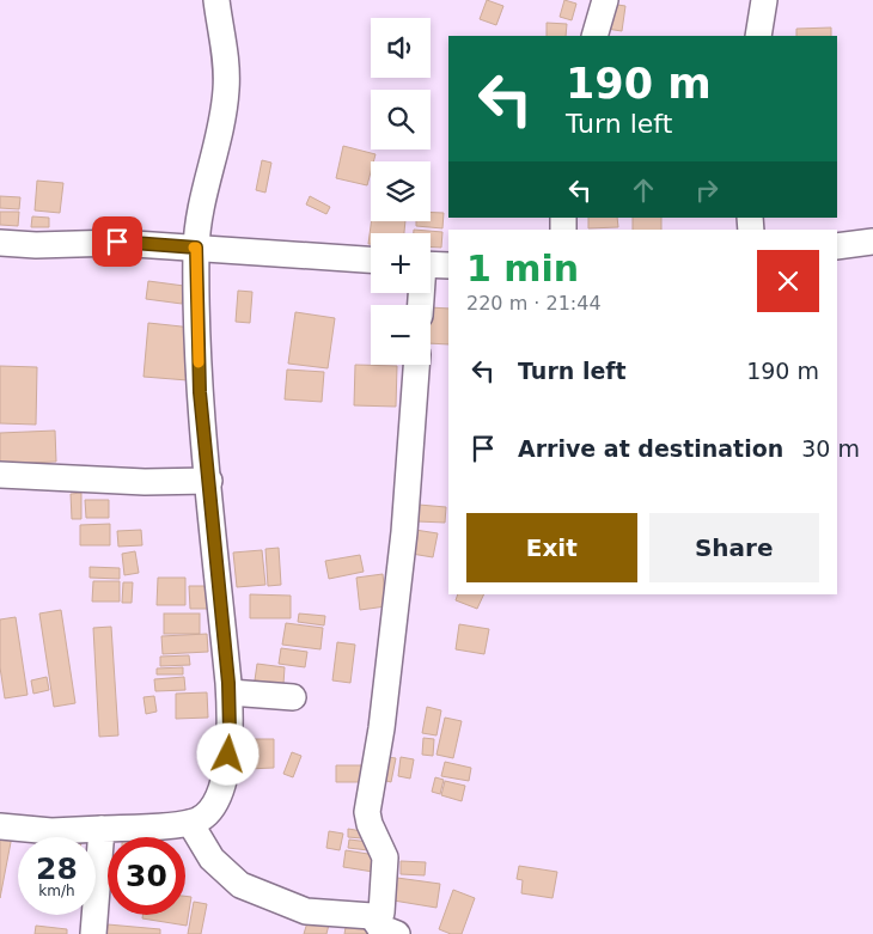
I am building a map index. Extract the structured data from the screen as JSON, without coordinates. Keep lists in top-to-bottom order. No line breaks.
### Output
{"page":{"map_buttons":["+","−"],"turn":["190 m","Turn left"],"heading":["1 min","220 m · 21:44"],"list":[{"name":"Turn left","value":"190 m"},{"name":"Arrive at destination","value":"30 m"}],"buttons":["Exit","Share"],"speed":"28 km/h","limit":"30"}}
